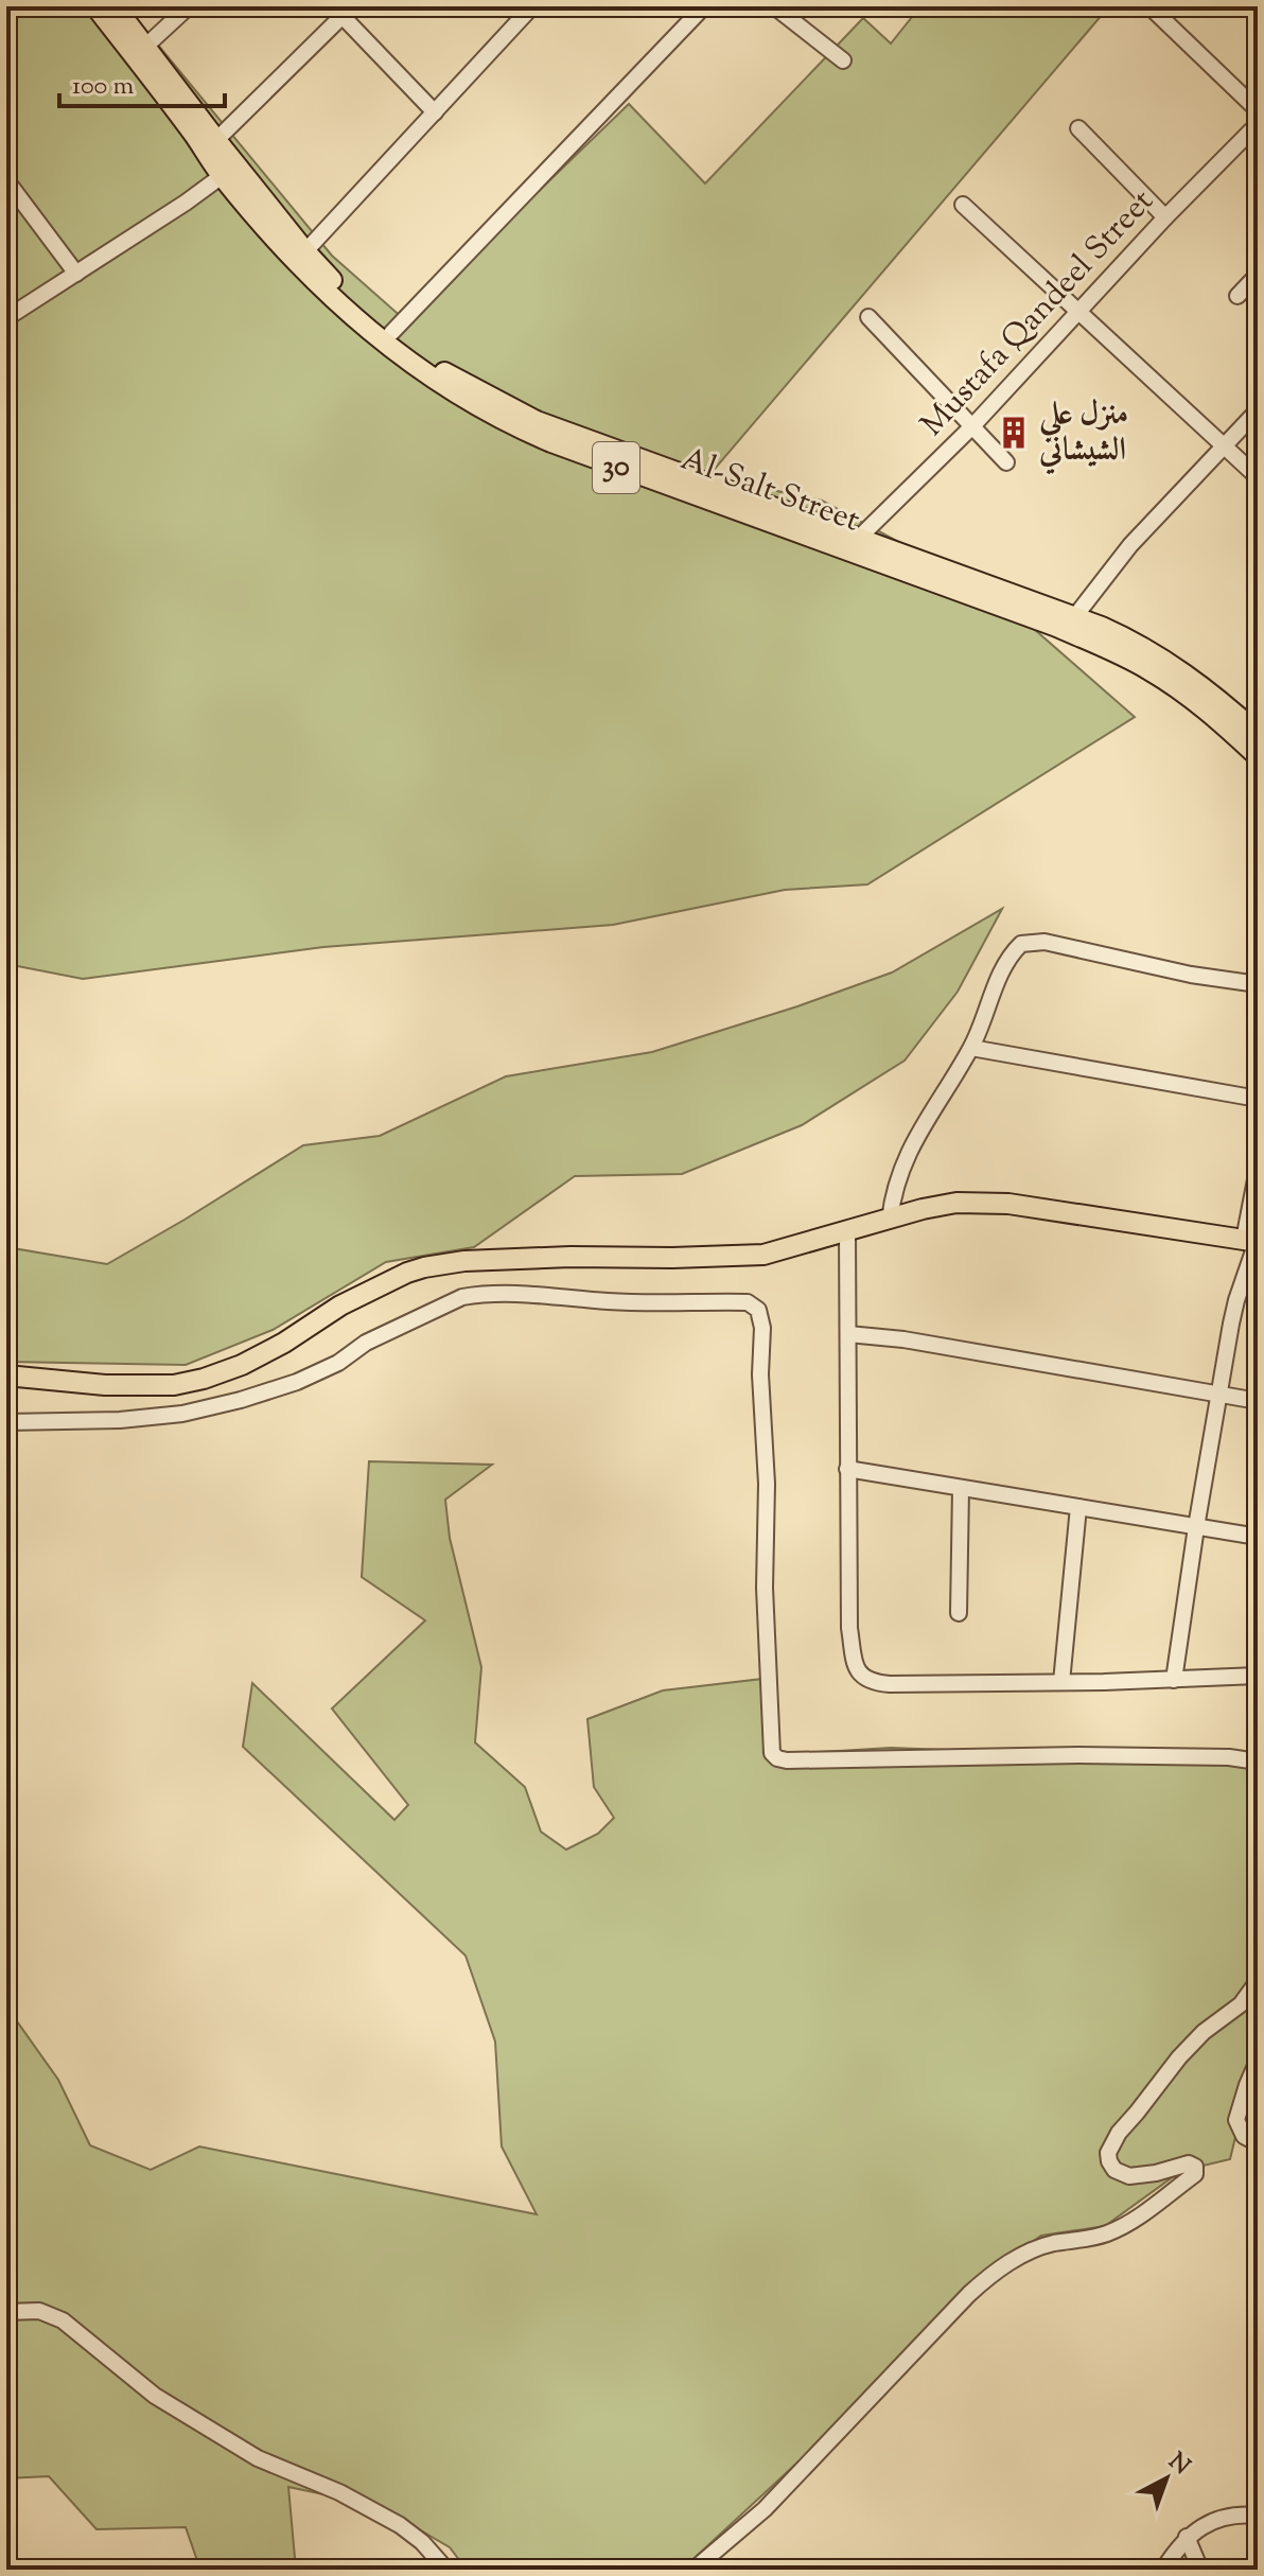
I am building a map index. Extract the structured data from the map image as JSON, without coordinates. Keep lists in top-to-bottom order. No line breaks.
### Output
{"streets":{"main road":["30","Al-Salt Street"],"street":["Mustafa Qandeel Street"]},"crossings":[["Mustafa Qandeel Street","Al-Salt Street"]],"places":{"building":["منزل علي الشيشاني"]},"scale_bar":"100 m","north":"top right"}
